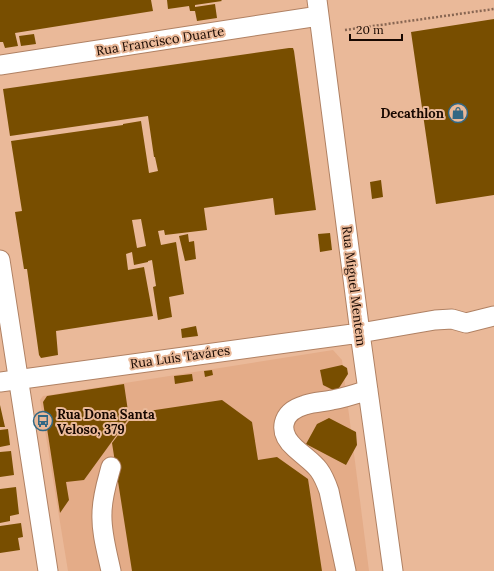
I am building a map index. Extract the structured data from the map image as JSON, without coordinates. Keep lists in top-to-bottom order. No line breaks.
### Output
{"streets":{"street":["Rua Francisco Duarte","Rua Miguel Mentem","Rua Luís Taváres"]},"crossings":[["Rua Francisco Duarte","Rua Miguel Mentem"],["Rua Miguel Mentem","Rua Luís Taváres"]],"places":{"shop":["Decathlon"],"bus stop":["Rua Dona Santa Veloso, 379"]},"scale_bar":"20 m"}
